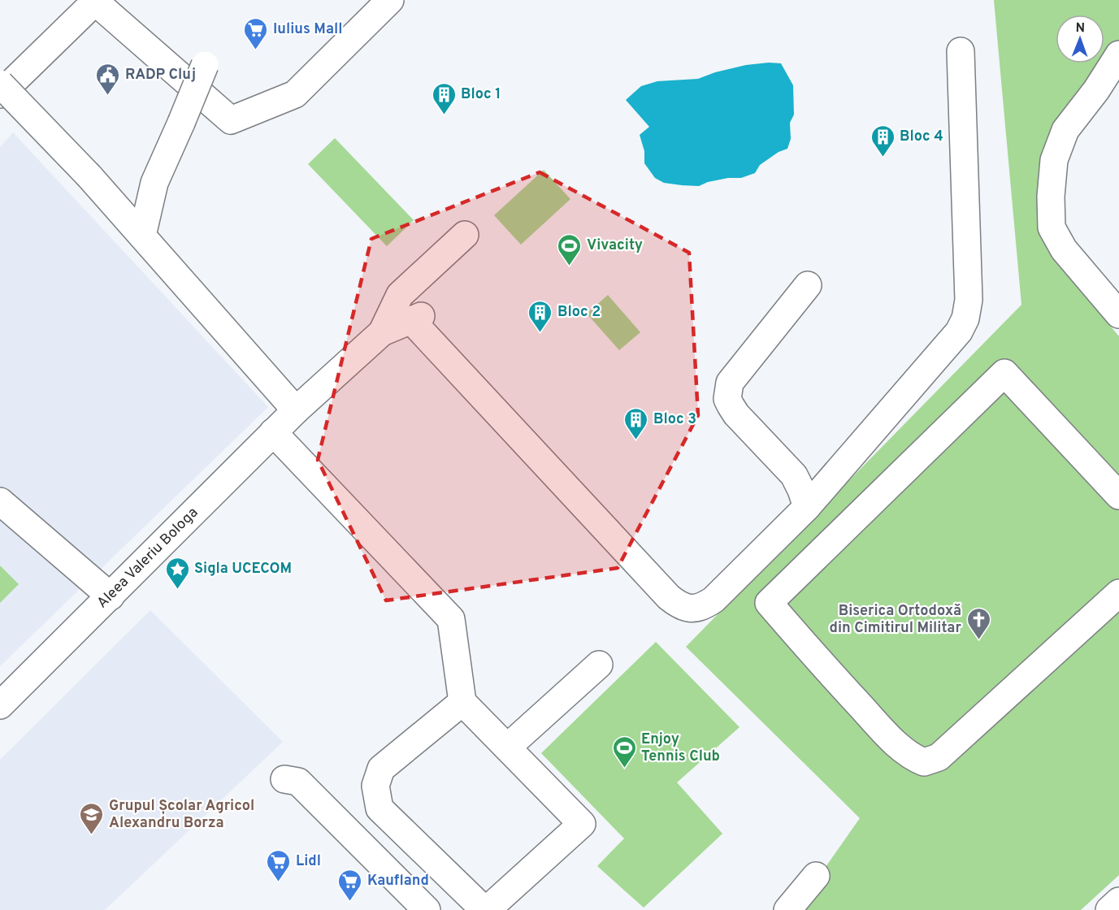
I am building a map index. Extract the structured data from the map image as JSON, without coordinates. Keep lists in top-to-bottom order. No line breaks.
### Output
{"streets":{"street":["Aleea Valeriu Bologa"]},"places":{"supermarket":["Iulius Mall","Lidl","Kaufland"],"public building":["RADP Cluj"],"building":["Bloc 1","Bloc 4","Bloc 2","Bloc 3"],"sports":["Vivacity","Enjoy Tennis Club"],"place":["Sigla UCECOM"],"church":["Biserica Ortodoxă din Cimitirul Militar"],"school or university":["Grupul Școlar Agricol Alexandru Borza"]},"north":"top"}
